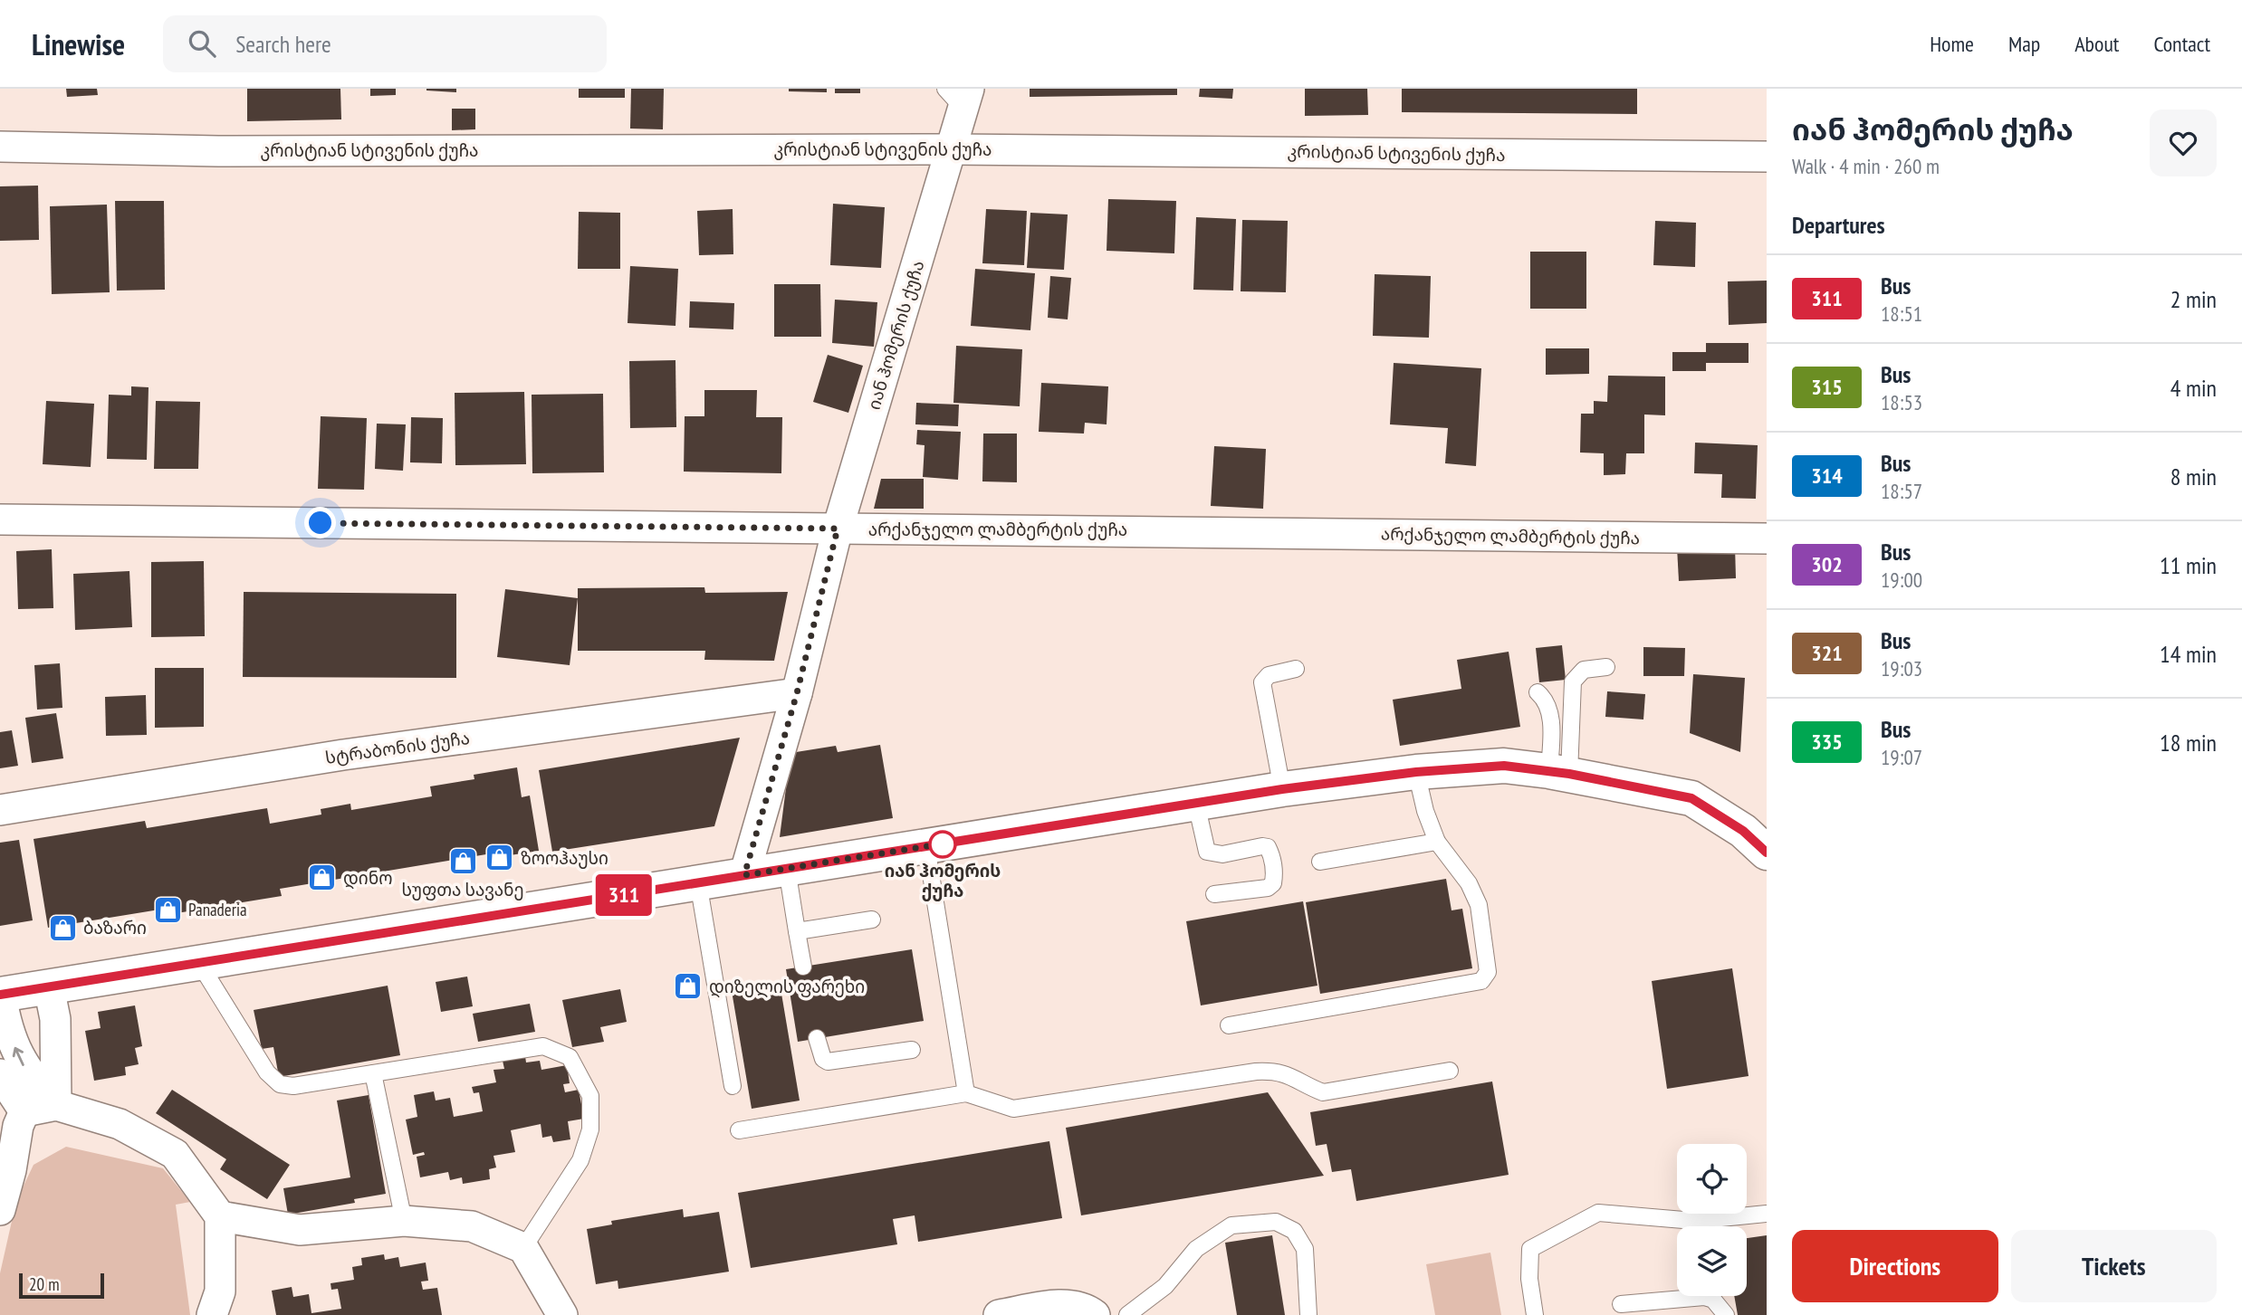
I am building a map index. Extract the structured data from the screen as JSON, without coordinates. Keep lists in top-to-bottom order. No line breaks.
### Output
{"streets":{"street":["კრისტიან სტივენის ქუჩა","იან ჰომერის ქუჩა","არქანჯელო ლამბერტის ქუჩა","სტრაბონის ქუჩა"]},"crossings":[["კრისტიან სტივენის ქუჩა","იან ჰომერის ქუჩა"],["იან ჰომერის ქუჩა","არქანჯელო ლამბერტის ქუჩა"],["იან ჰომერის ქუჩა","სტრაბონის ქუჩა"]],"places":{"other":["იან ჰომერის ქუჩა"],"shop":["ზოოჰაუსი","სუფთა სავანე","დინო","Panaderia","ბაზარი","დიზელის ფარეხი"]},"lines":["bus line 311"],"scale_bar":"20 m","page":{"header":"Linewise","search":"Search here","nav":["Home","Map","About","Contact"],"on_map":"311","heading":[["იან ჰომერის ქუჩა","Walk · 4 min · 260 m"],"Departures"],"list":[{"mark":"311","name":"Bus","note":"18:51","value":"2 min"},{"mark":"315","name":"Bus","note":"18:53","value":"4 min"},{"mark":"314","name":"Bus","note":"18:57","value":"8 min"},{"mark":"302","name":"Bus","note":"19:00","value":"11 min"},{"mark":"321","name":"Bus","note":"19:03","value":"14 min"},{"mark":"335","name":"Bus","note":"19:07","value":"18 min"}],"buttons":["Directions","Tickets"],"scale":"20 m"}}
